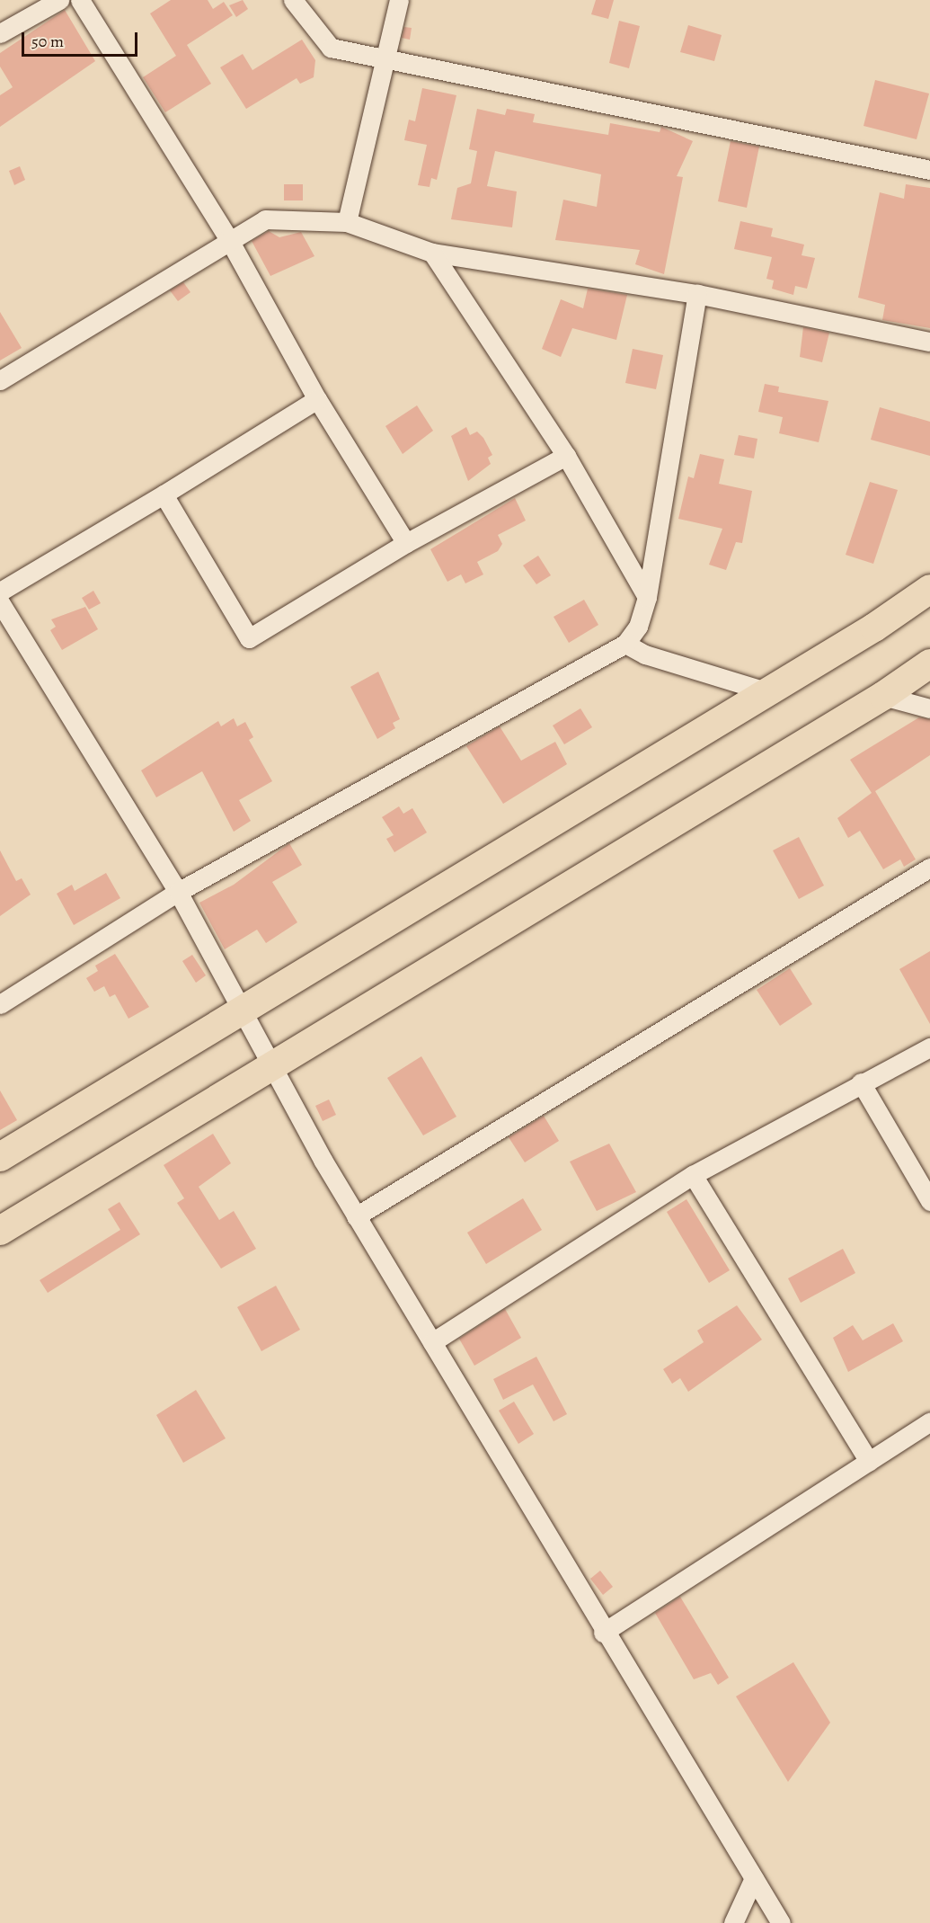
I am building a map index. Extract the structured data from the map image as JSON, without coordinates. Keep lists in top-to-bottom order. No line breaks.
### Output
{"scale_bar":"50 m"}
